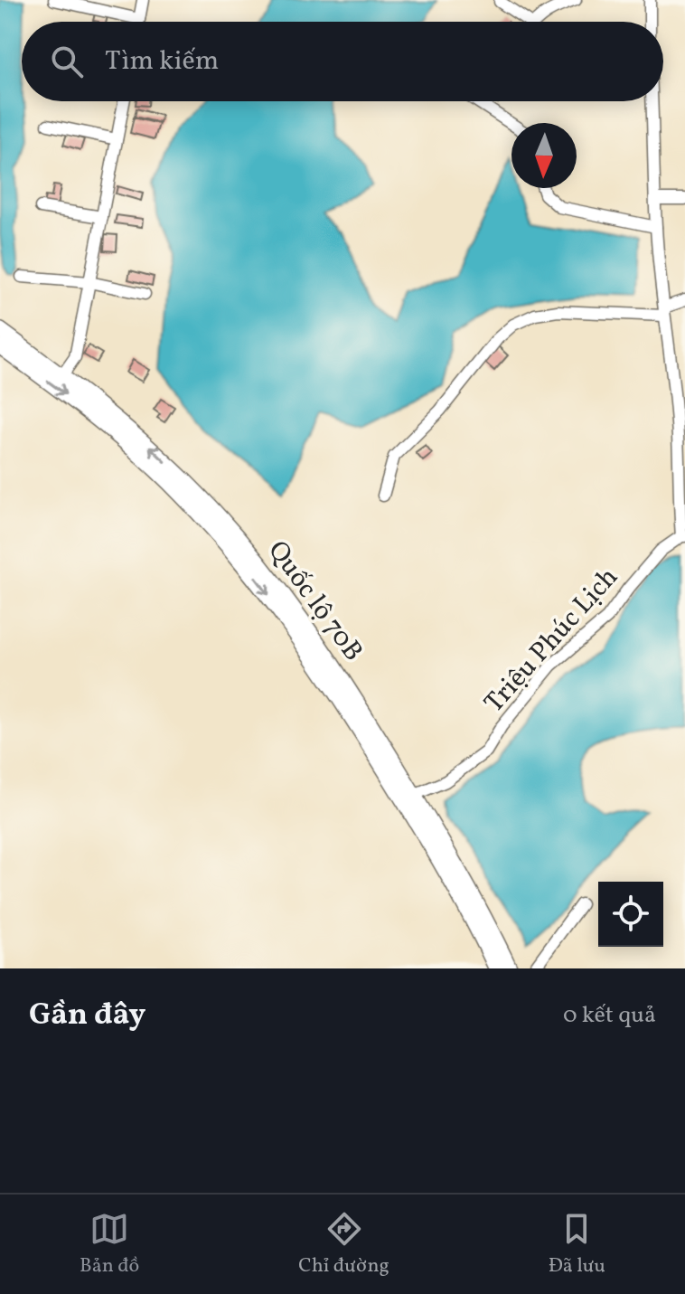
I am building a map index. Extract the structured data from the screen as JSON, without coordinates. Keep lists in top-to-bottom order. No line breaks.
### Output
{"streets":{"main road":["Quốc lộ 70B"],"street":["Triệu Phúc Lịch"]},"crossings":[["Quốc lộ 70B","Triệu Phúc Lịch"]],"north":"bottom","page":{"search":"Tìm kiếm","heading":["Gần đây","0 kết quả"],"nav":["Bản đồ","Chỉ đường","Đã lưu"]}}
